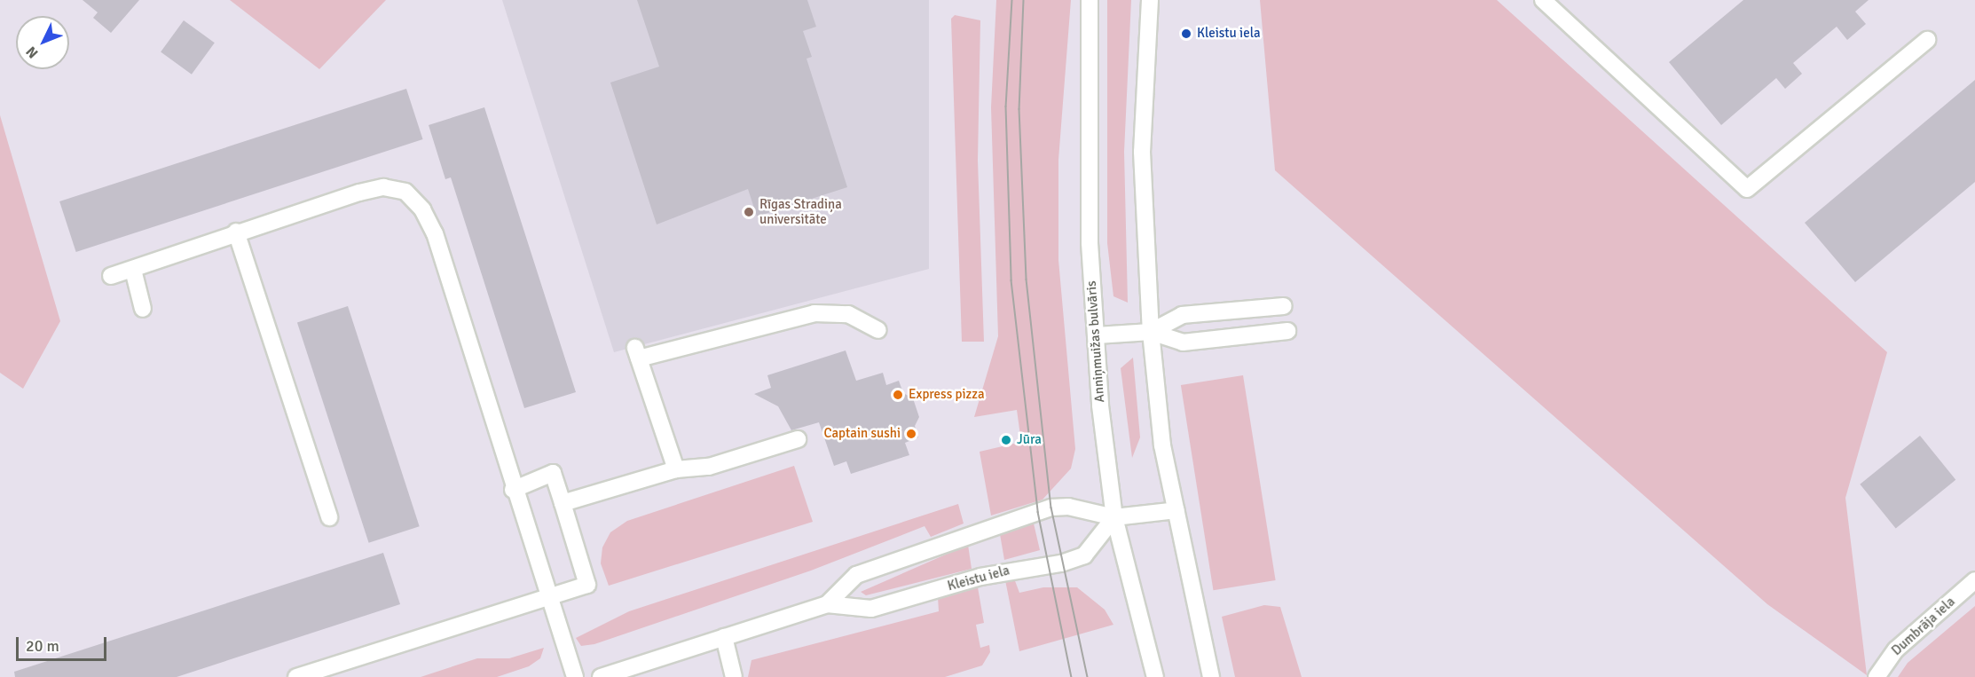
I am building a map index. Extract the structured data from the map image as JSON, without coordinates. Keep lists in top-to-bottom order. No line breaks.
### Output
{"streets":{"street":["Anniņmuižas bulvāris","Kleistu iela","Dumbrāja iela"]},"crossings":[["Anniņmuižas bulvāris","Kleistu iela"]],"places":["Kleistu iela","Rīgas Stradiņa universitāte","Express pizza","Captain sushi","Jūra"],"scale_bar":"20 m","north":"bottom left"}
